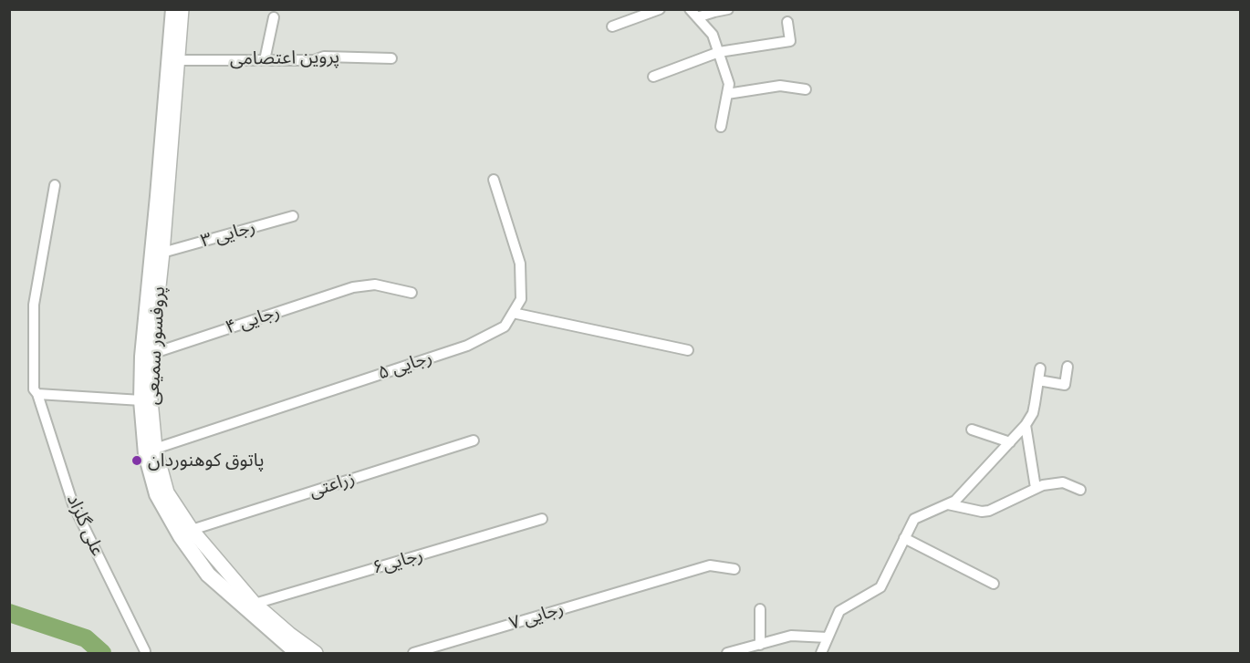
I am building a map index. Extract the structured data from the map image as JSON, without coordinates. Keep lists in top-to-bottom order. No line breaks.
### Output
{"streets":{"main road":["پروفسور سمیعی"],"street":["پروین اعتصامی","رجایی ۳","رجایی ۴","رجایی ۵","زراعتی","علی گلزاد","رجایی۶","رجایی ۷"]},"crossings":[["پروین اعتصامی","پروفسور سمیعی"],["رجایی ۳","پروفسور سمیعی"],["رجایی ۴","پروفسور سمیعی"],["پروفسور سمیعی","رجایی ۵"],["پروفسور سمیعی","زراعتی"],["پروفسور سمیعی","رجایی۶"]],"places":["پاتوق کوهنوردان"]}
